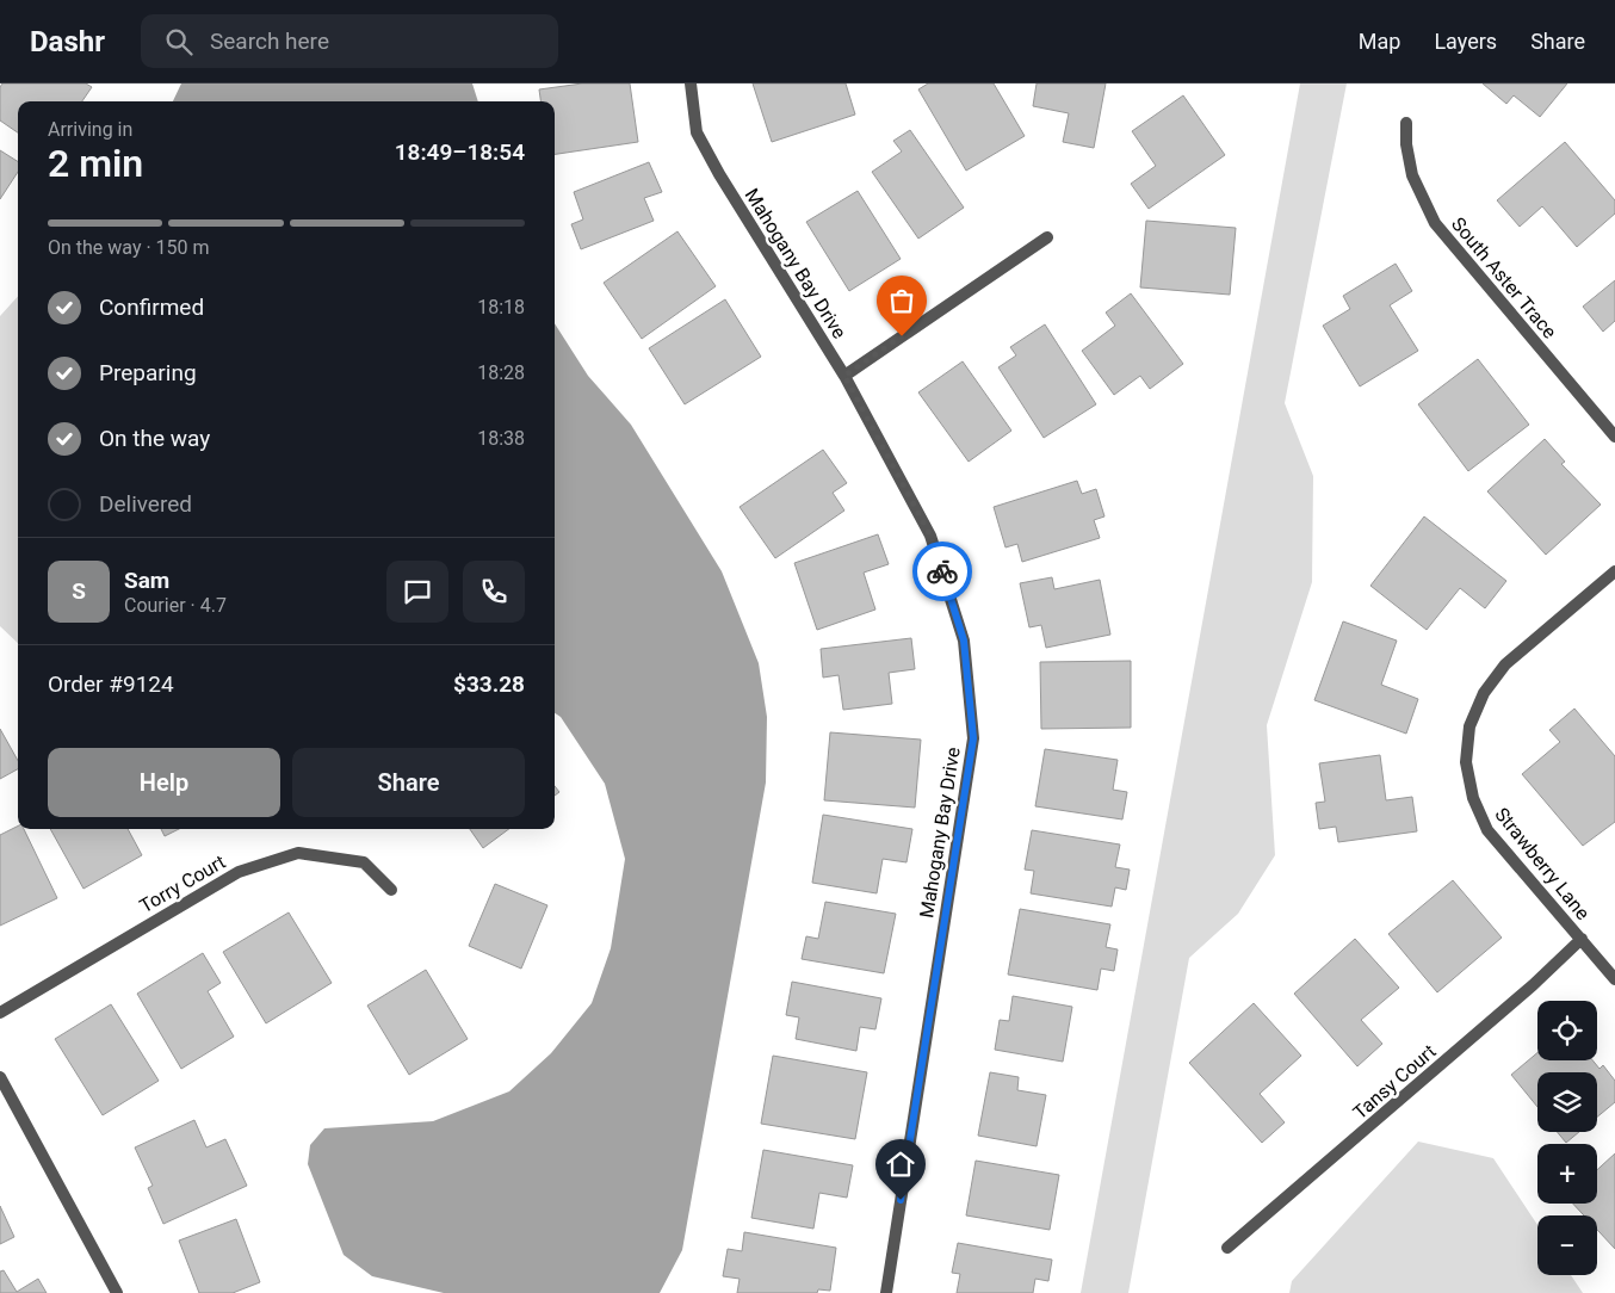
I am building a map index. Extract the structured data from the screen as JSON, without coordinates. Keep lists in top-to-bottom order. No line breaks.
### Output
{"streets":{"street":["Mahogany Bay Drive","South Aster Trace","Strawberry Lane","Torry Court","Tansy Court"]},"crossings":[["Strawberry Lane","Tansy Court"]],"page":{"header":"Dashr","search":"Search here","nav":["Map","Layers","Share"],"heading":["2 min","Arriving in","18:49–18:54"],"panel":["Sam","Courier · 4.7","Order #9124","$33.28"],"bar":"On the way · 150 m","list":[["Confirmed","18:18"],["Preparing","18:28"],["On the way","18:38"],"Delivered"],"round":"S","buttons":["Help","Share"],"map_buttons":["+","−"]}}
